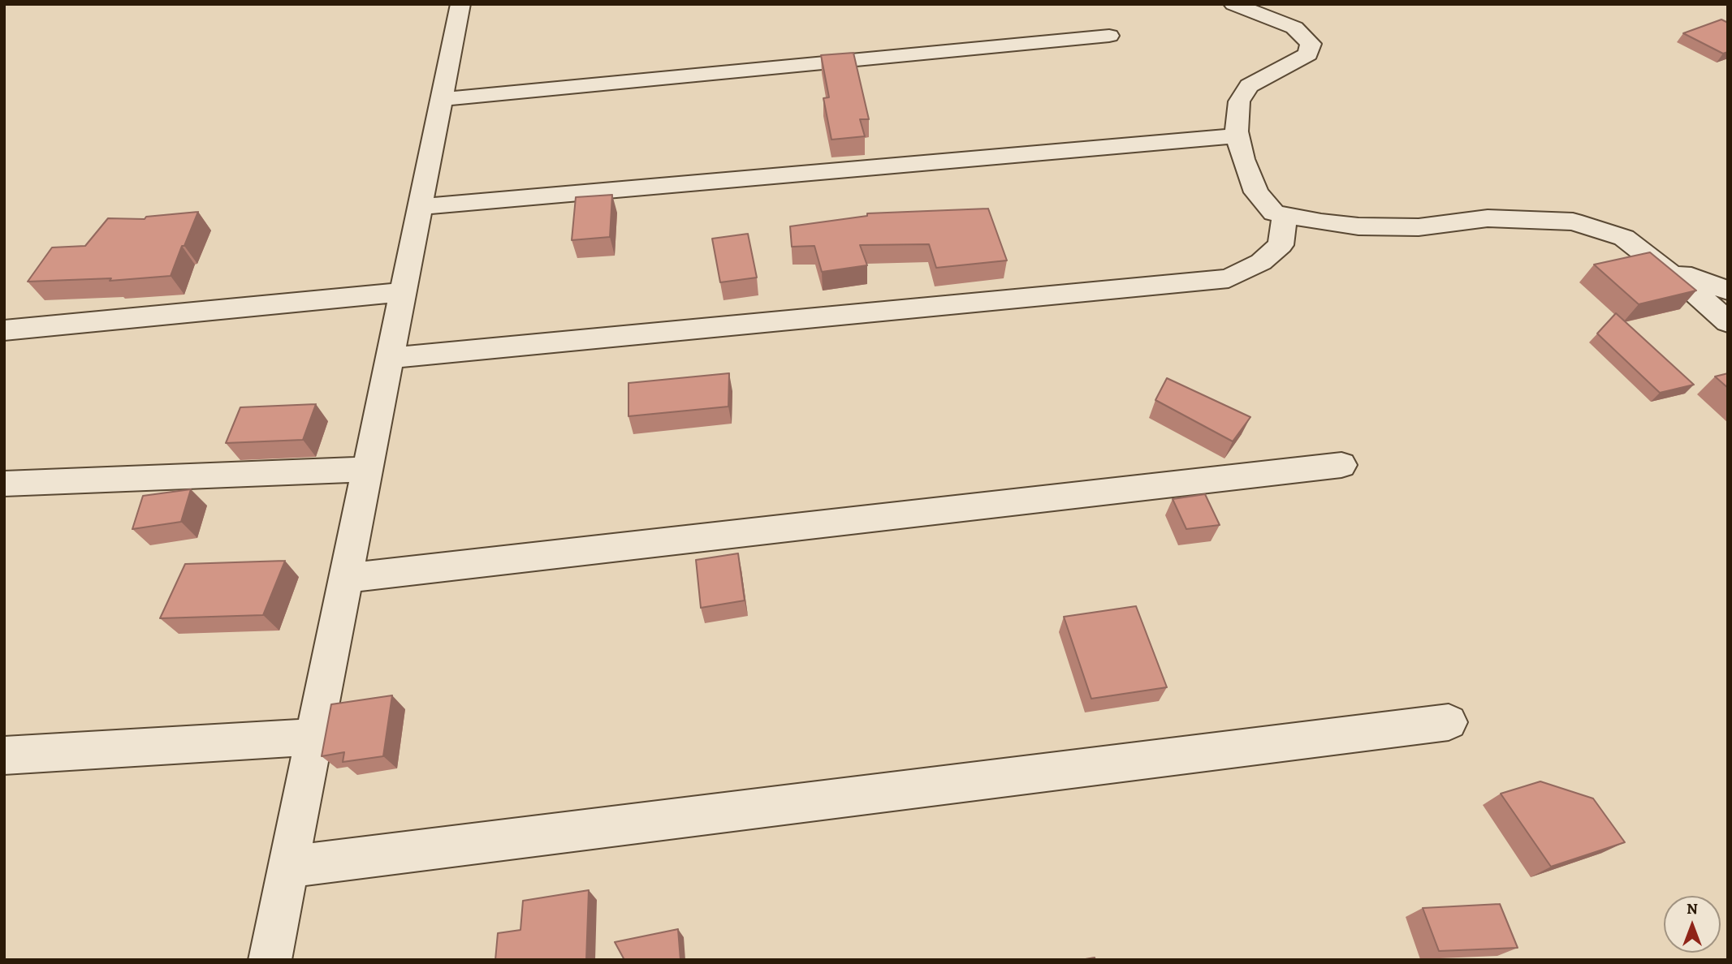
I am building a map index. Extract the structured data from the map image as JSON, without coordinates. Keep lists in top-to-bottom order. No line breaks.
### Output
{"north":"top"}
